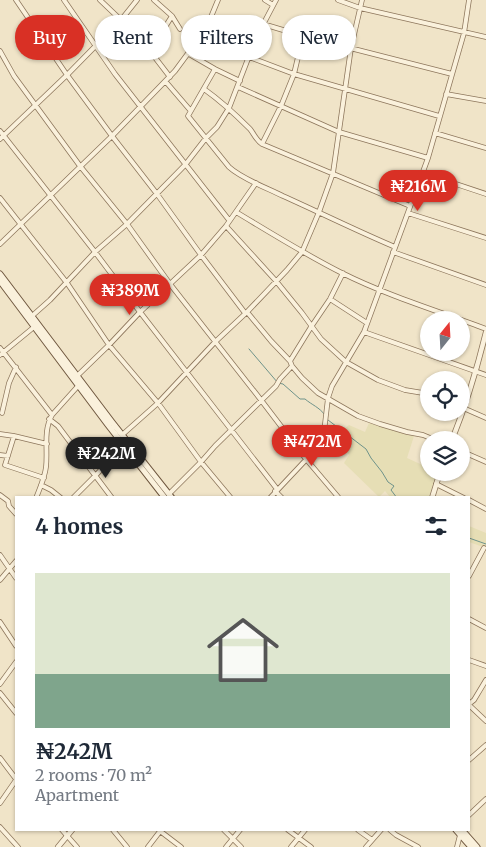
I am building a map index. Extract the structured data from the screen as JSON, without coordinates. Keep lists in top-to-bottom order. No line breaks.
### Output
{"north":"top","page":{"chip":["Buy","Rent","Filters","New"],"price":["₦216M","₦389M","₦472M","₦242M"],"heading":"4 homes","list":[{"name":"₦242M","note":"2 rooms · 70 m² · Apartment"}]}}
